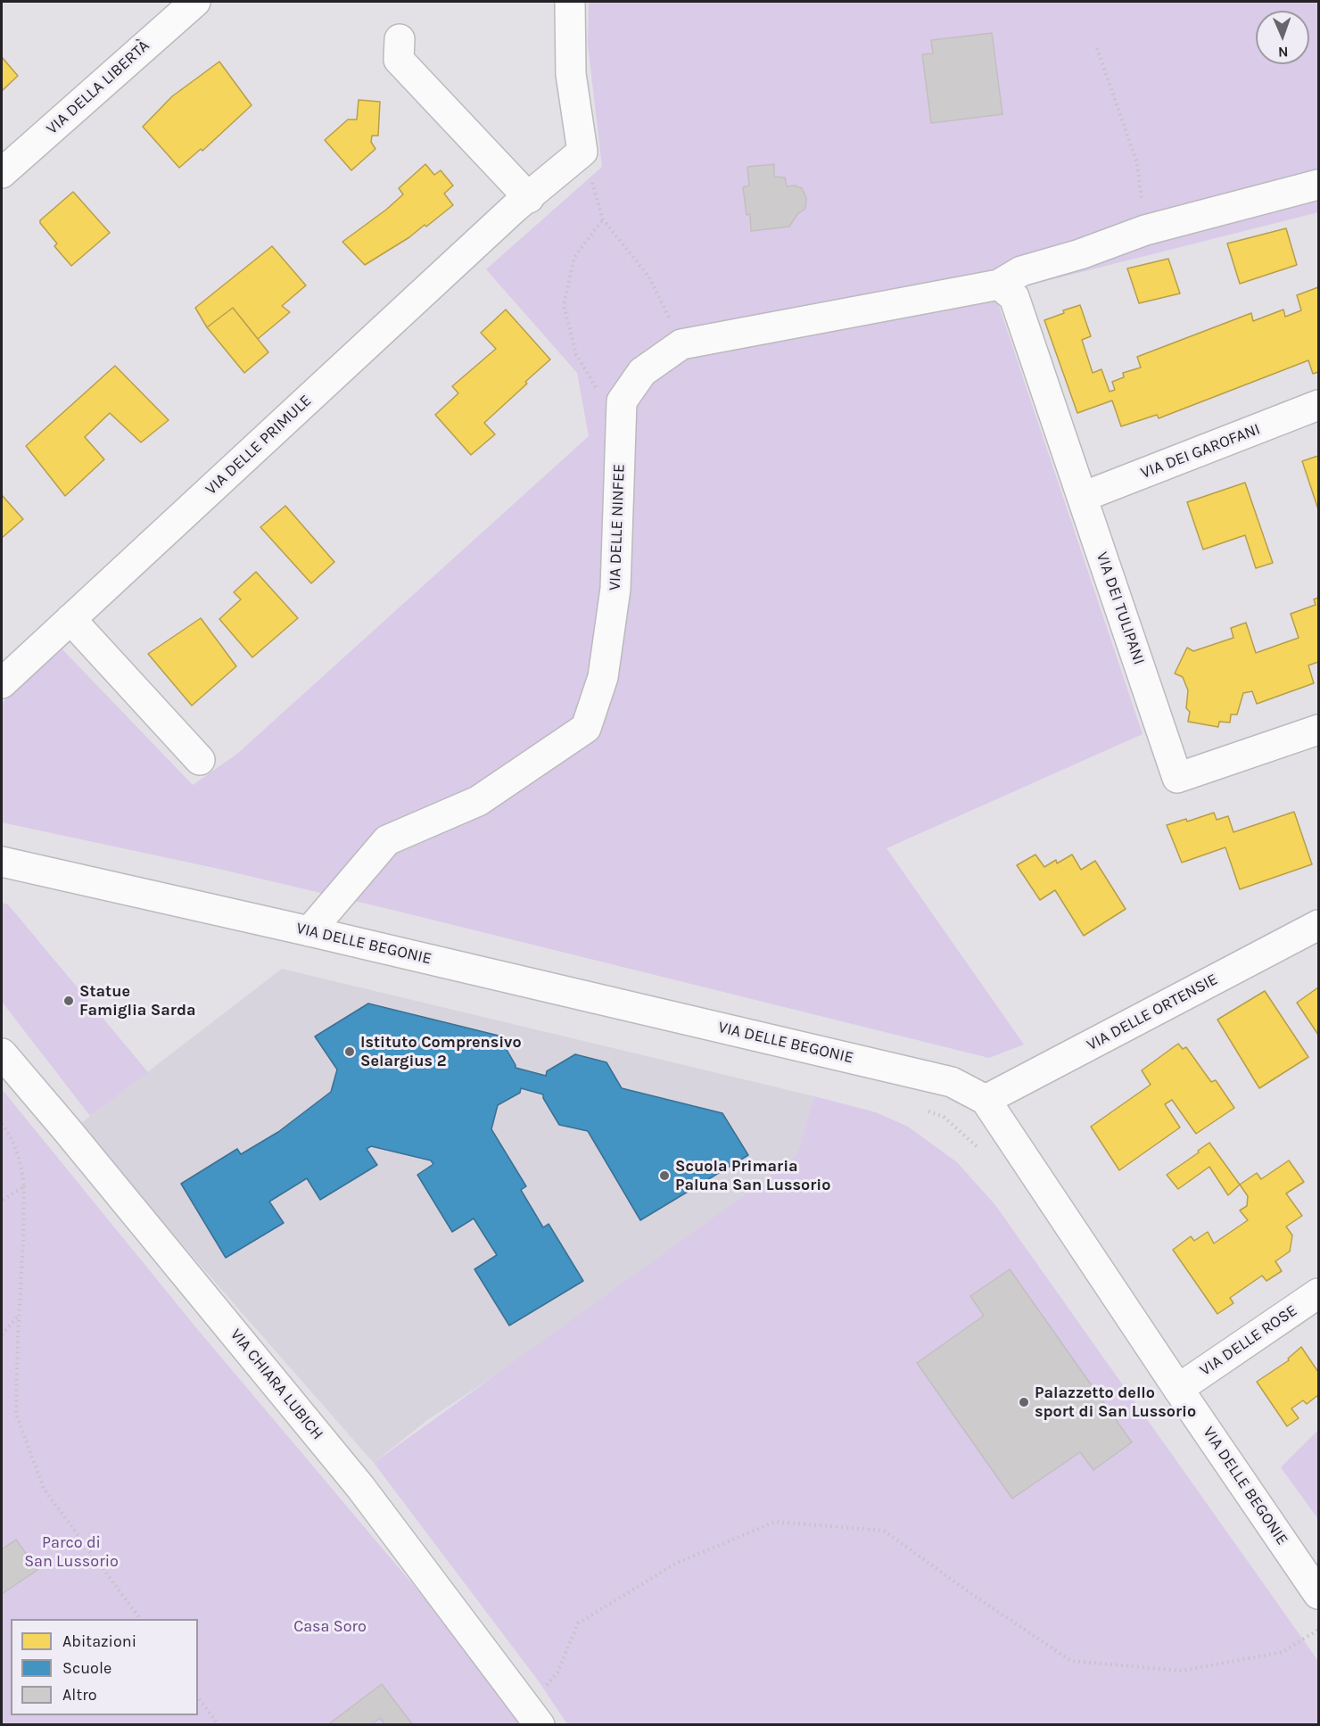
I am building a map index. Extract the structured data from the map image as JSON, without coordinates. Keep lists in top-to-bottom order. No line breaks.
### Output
{"streets":{"street":["VIA DELLA LIBERTÀ","VIA DELLE PRIMULE","VIA DEI GAROFANI","VIA DELLE NINFEE","VIA DEI TULIPANI","VIA DELLE BEGONIE","VIA DELLE ORTENSIE","VIA DELLE ROSE","VIA CHIARA LUBICH"]},"crossings":[["VIA DEI GAROFANI","VIA DEI TULIPANI"],["VIA DELLE NINFEE","VIA DELLE BEGONIE"],["VIA DELLE BEGONIE","VIA DELLE ORTENSIE"],["VIA DELLE BEGONIE","VIA DELLE ROSE"]],"parks":["Parco di San Lussorio","Casa Soro"],"places":["Statue Famiglia Sarda","Istituto Comprensivo Selargius 2","Scuola Primaria Paluna San Lussorio","Palazzetto dello sport di San Lussorio"],"legend":["Abitazioni","Scuole","Altro"],"north":"bottom"}
